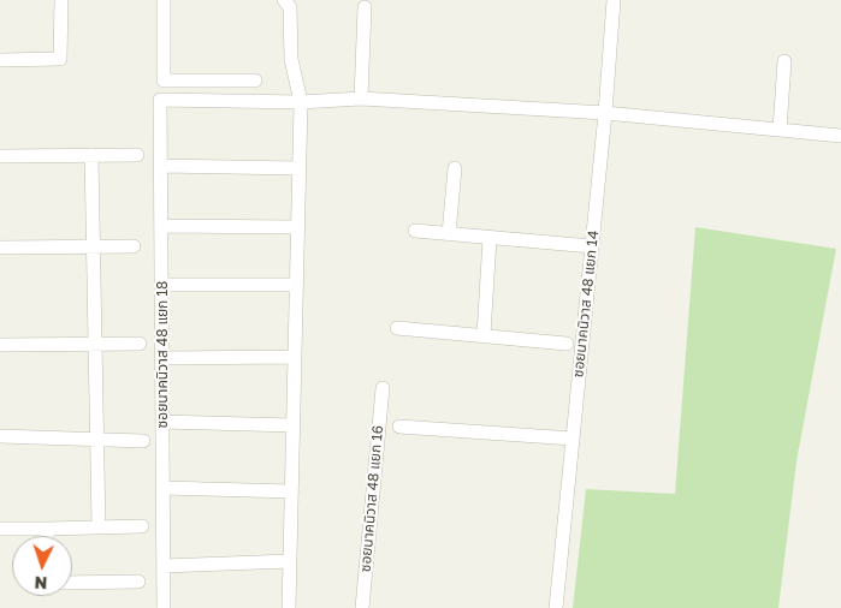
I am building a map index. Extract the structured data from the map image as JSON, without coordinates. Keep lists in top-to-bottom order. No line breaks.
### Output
{"streets":{"street":["ซอยนาคนิวาส 48 แยก 14","ซอยนาคนิวาส 48 แยก 18","ซอยนาคนิวาส 48 แยก 16"]},"north":"bottom"}
